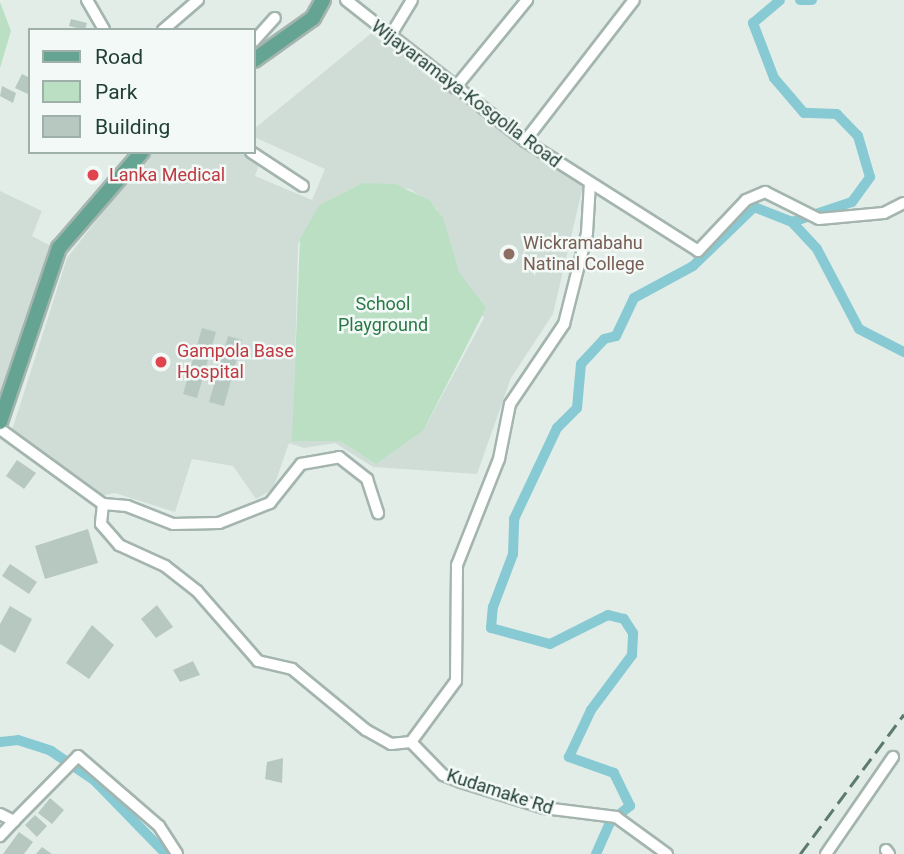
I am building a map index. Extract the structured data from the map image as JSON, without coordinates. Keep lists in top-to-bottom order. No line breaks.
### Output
{"streets":{"street":["Wijayaramaya-Kosgolla Road","Kudamake Rd"]},"parks":["School Playground"],"places":["Lanka Medical","Wickramabahu Natinal College","Gampola Base Hospital"],"legend":["Road","Park","Building"]}
